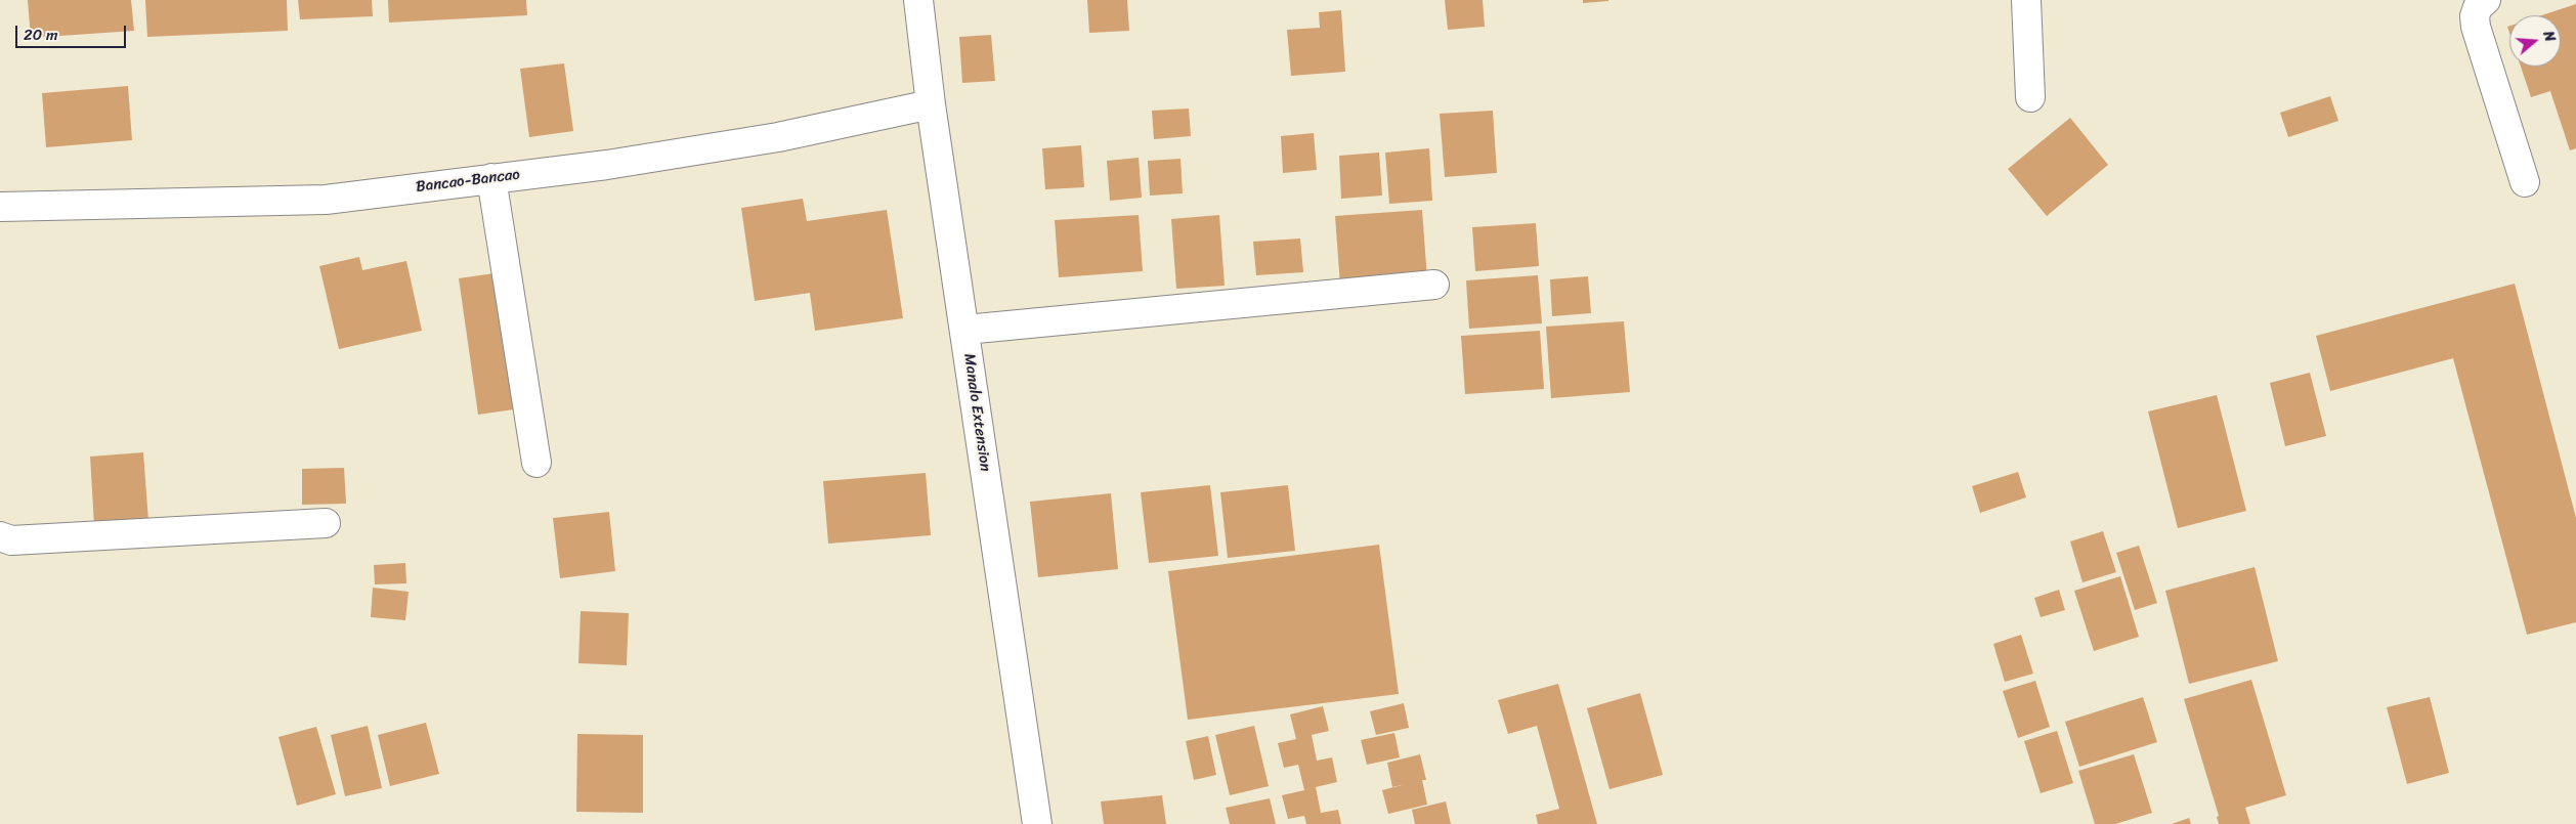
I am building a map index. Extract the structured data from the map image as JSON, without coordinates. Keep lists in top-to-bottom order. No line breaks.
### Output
{"streets":{"street":["Bancao-Bancao","Manalo Extension"]},"crossings":[["Bancao-Bancao","Manalo Extension"]],"scale_bar":"20 m","north":"right"}
